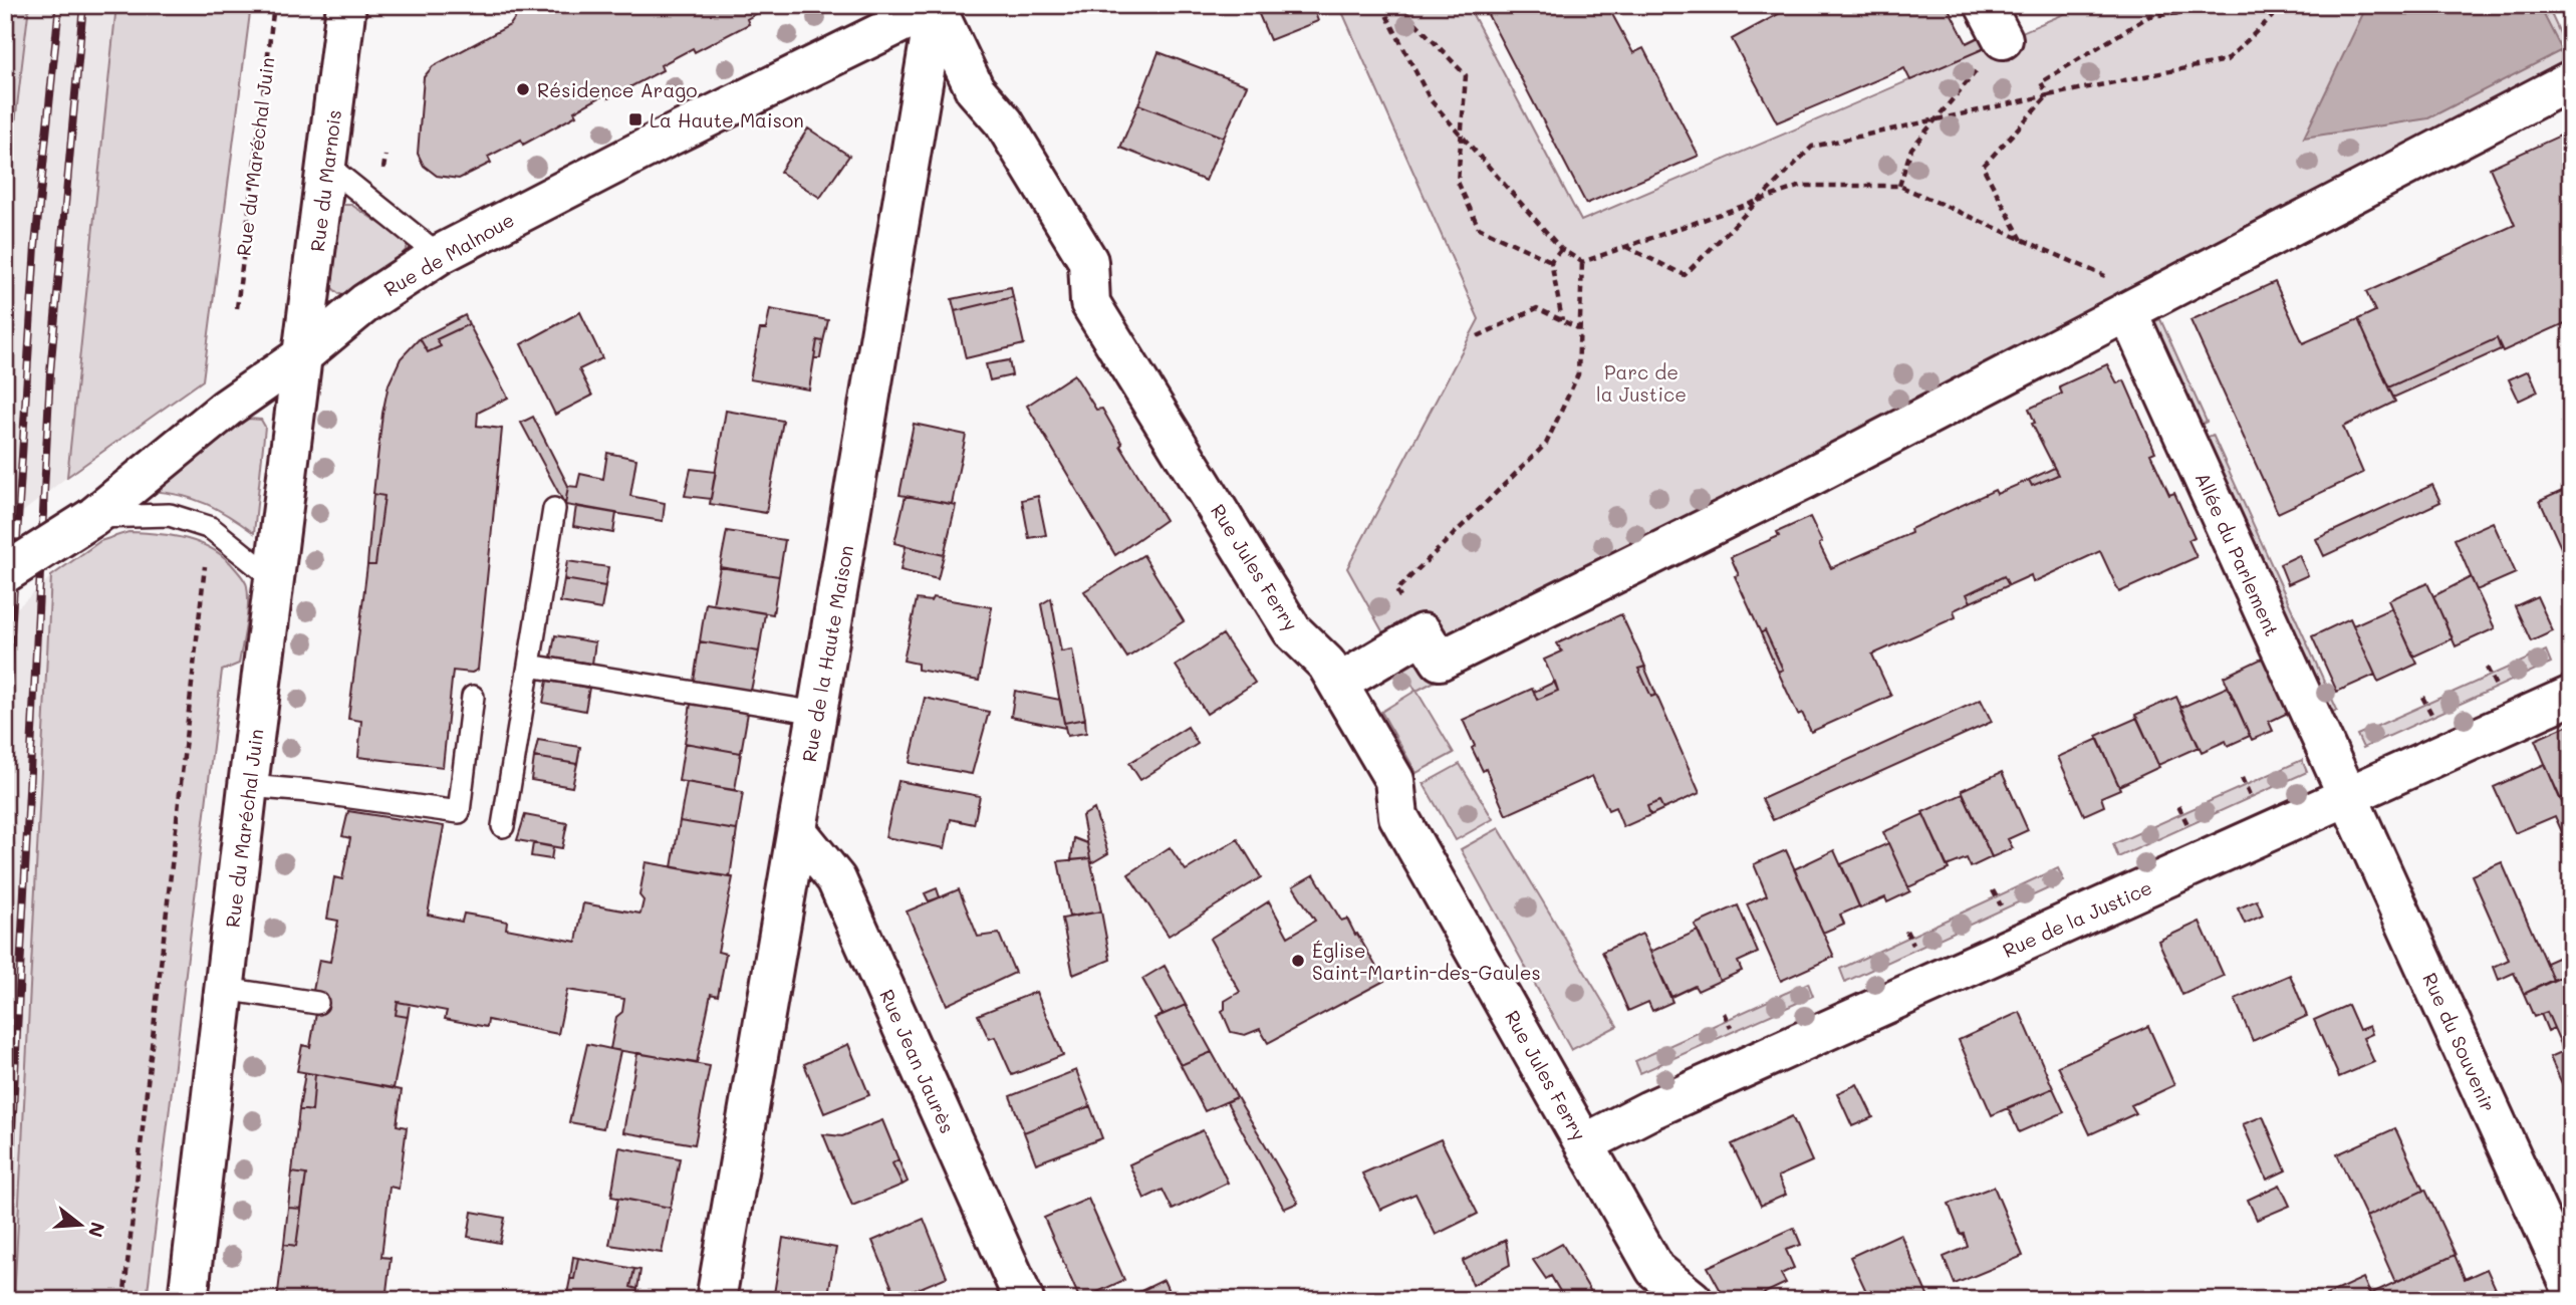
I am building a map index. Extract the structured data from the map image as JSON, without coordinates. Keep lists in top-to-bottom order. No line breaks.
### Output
{"streets":{"street":["Rue du Maréchal Juin","Rue du Marnois","Rue de Malnoue","Allée du Parlement","Rue Jules Ferry","Rue de la Haute Maison","Rue de la Justice","Rue du Souvenir","Rue Jean Jaurès"]},"crossings":[["Rue du Maréchal Juin","Rue du Marnois"],["Rue du Maréchal Juin","Rue de Malnoue"],["Rue du Marnois","Rue de Malnoue"],["Rue de Malnoue","Rue Jules Ferry"],["Rue de Malnoue","Rue de la Haute Maison"],["Allée du Parlement","Rue de la Justice"],["Allée du Parlement","Rue du Souvenir"],["Rue Jules Ferry","Rue de la Haute Maison"],["Rue Jules Ferry","Rue de la Justice"],["Rue de la Haute Maison","Rue Jean Jaurès"],["Rue de la Justice","Rue du Souvenir"]],"parks":["Parc de la Justice"],"places":{"other":["Résidence Arago","Église Saint-Martin-des-Gaules"],"transit":["La Haute Maison"]},"north":"right"}
